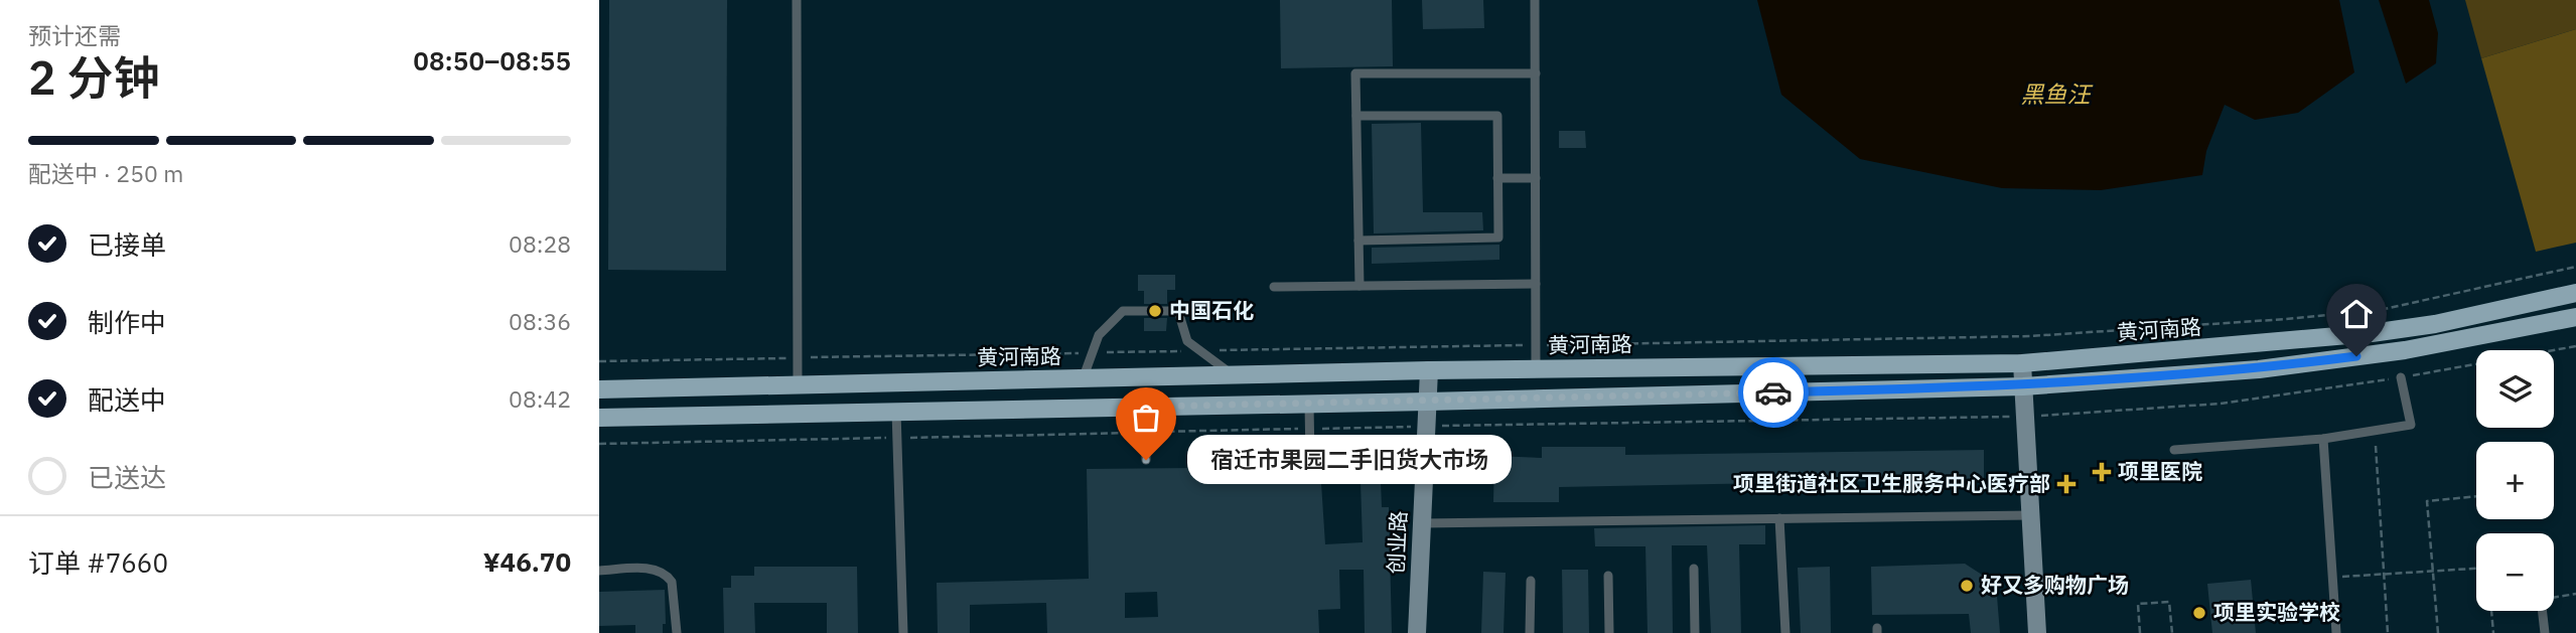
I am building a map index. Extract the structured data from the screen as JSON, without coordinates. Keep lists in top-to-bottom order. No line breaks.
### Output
{"streets":{"main road":["黄河南路"],"street":["创业路"]},"crossings":[["黄河南路","创业路"]],"water":["黑鱼汪"],"places":{"other":["中国石化","宿迁市果园二手旧货大市场","好又多购物广场","项里实验学校"],"health":["项里医院","项里街道社区卫生服务中心医疗部"]},"page":{"heading":["2 分钟","预计还需","08:50–08:55"],"panel":["订单 #7660","¥46.70"],"bar":"配送中 · 250 m","list":[["已接单","08:28"],["制作中","08:36"],["配送中","08:42"],"已送达"],"map_buttons":["+","−"],"bubble":"宿迁市果园二手旧货大市场"}}
